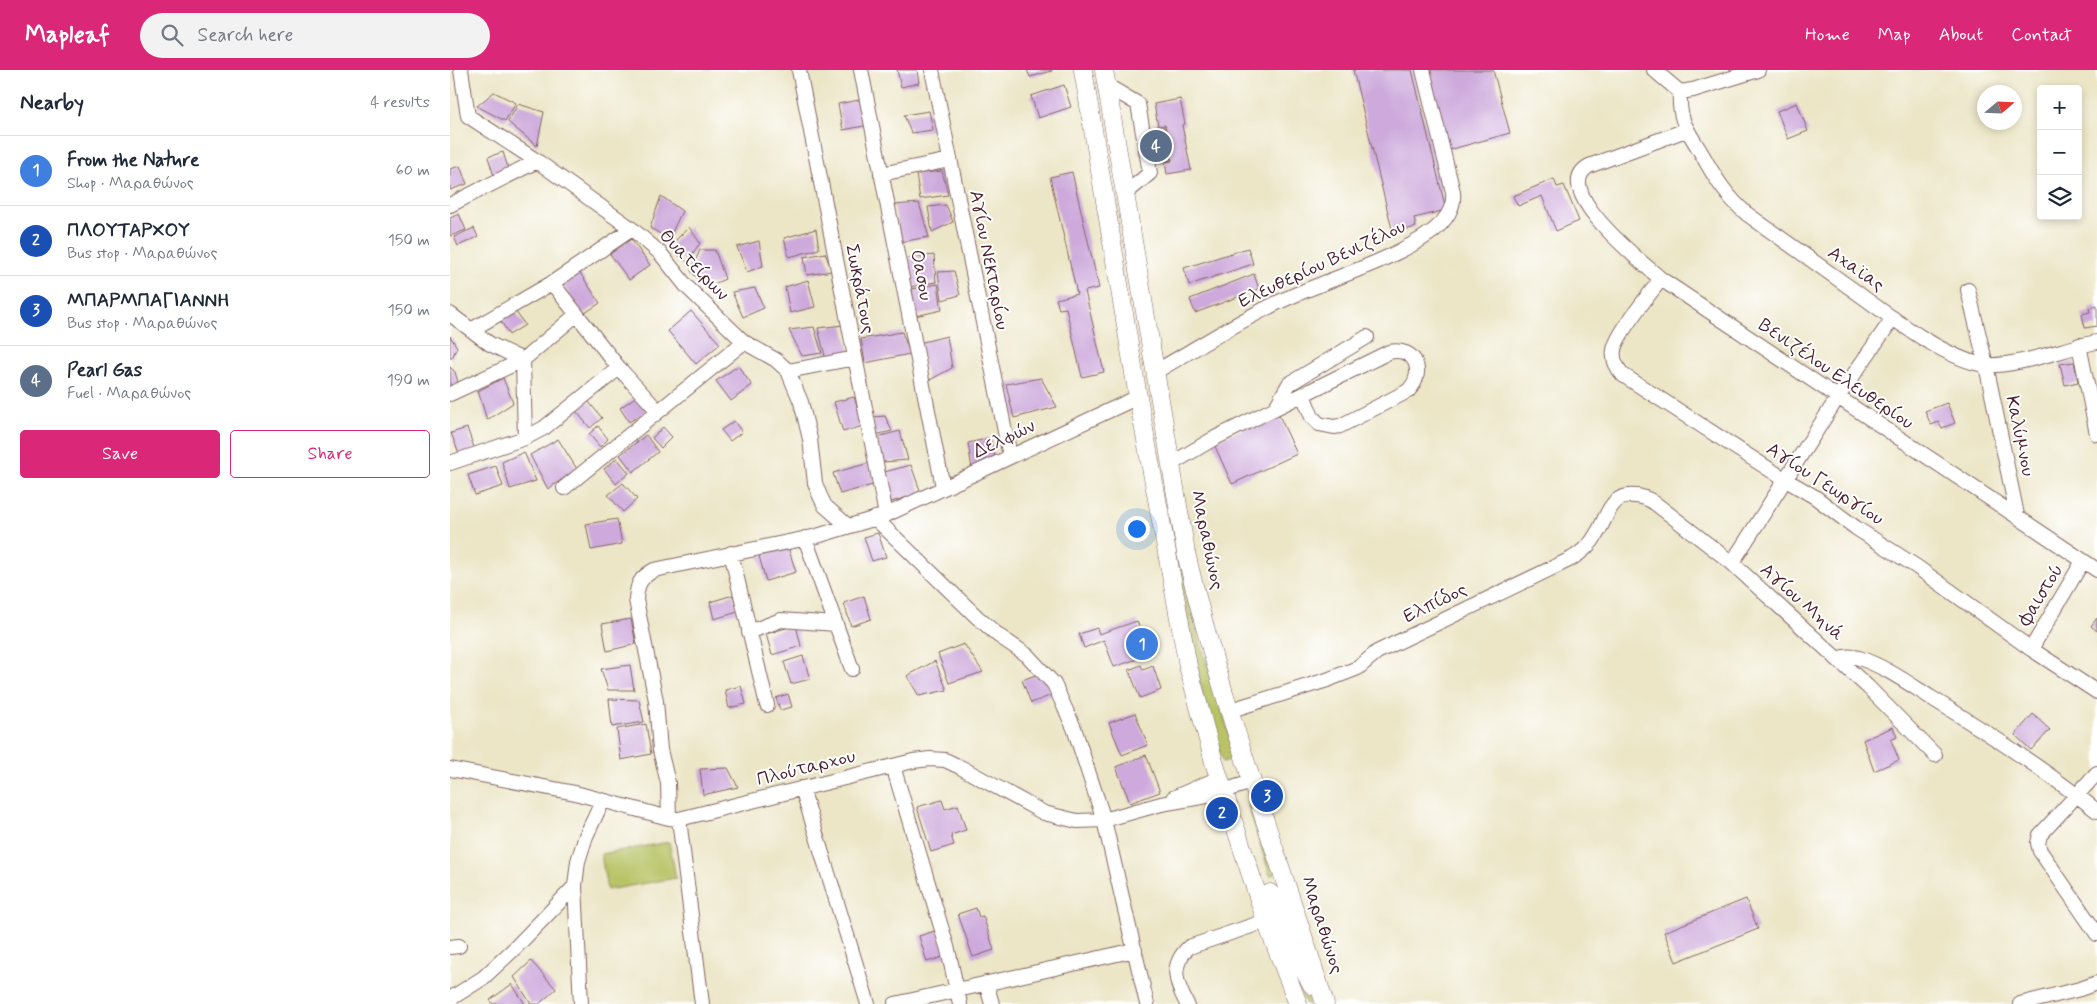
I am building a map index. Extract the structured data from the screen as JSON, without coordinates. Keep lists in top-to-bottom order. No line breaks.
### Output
{"streets":{"main road":["Μαραθώνος"],"street":["Αγίου Νεκταρίου","Ελευθερίου Βενιζέλου","Θυατείρων","Αχαϊας","Οασου","Σωκράτους","Βενιζέλου Ελευθερίου","Καλύμνου","Δελφών","Αγίου Γεωργίου","Φαιστού","Αγίου Μηνά","Ελπίδος","Πλούταρχου"]},"crossings":[["Αγίου Νεκταρίου","Δελφών"],["Ελευθερίου Βενιζέλου","Μαραθώνος"],["Θυατείρων","Δελφών"],["Αχαϊας","Βενιζέλου Ελευθερίου"],["Αχαϊας","Καλύμνου"],["Οασου","Δελφών"],["Σωκράτους","Δελφών"],["Βενιζέλου Ελευθερίου","Καλύμνου"],["Βενιζέλου Ελευθερίου","Αγίου Γεωργίου"],["Βενιζέλου Ελευθερίου","Φαιστού"],["Δελφών","Πλούταρχου"],["Αγίου Γεωργίου","Φαιστού"],["Μαραθώνος","Ελπίδος"],["Μαραθώνος","Πλούταρχου"],["Αγίου Μηνά","Ελπίδος"]],"north":"right","page":{"header":"Mapleaf","search":"Search here","nav":["Home","Map","About","Contact"],"heading":["Nearby","4 results"],"map_buttons":["+","−"],"pins":["4","1","3","2"],"list":[{"mark":"1","name":"From the Nature","note":"Shop · Μαραθώνος","value":"60 m"},{"mark":"2","name":"ΠΛΟΥΤΑΡΧΟΥ","note":"Bus stop · Μαραθώνος","value":"150 m"},{"mark":"3","name":"ΜΠΑΡΜΠΑΓΙΑΝΝΗ","note":"Bus stop · Μαραθώνος","value":"150 m"},{"mark":"4","name":"Pearl Gas","note":"Fuel · Μαραθώνος","value":"190 m"}],"buttons":["Save","Share"]}}
